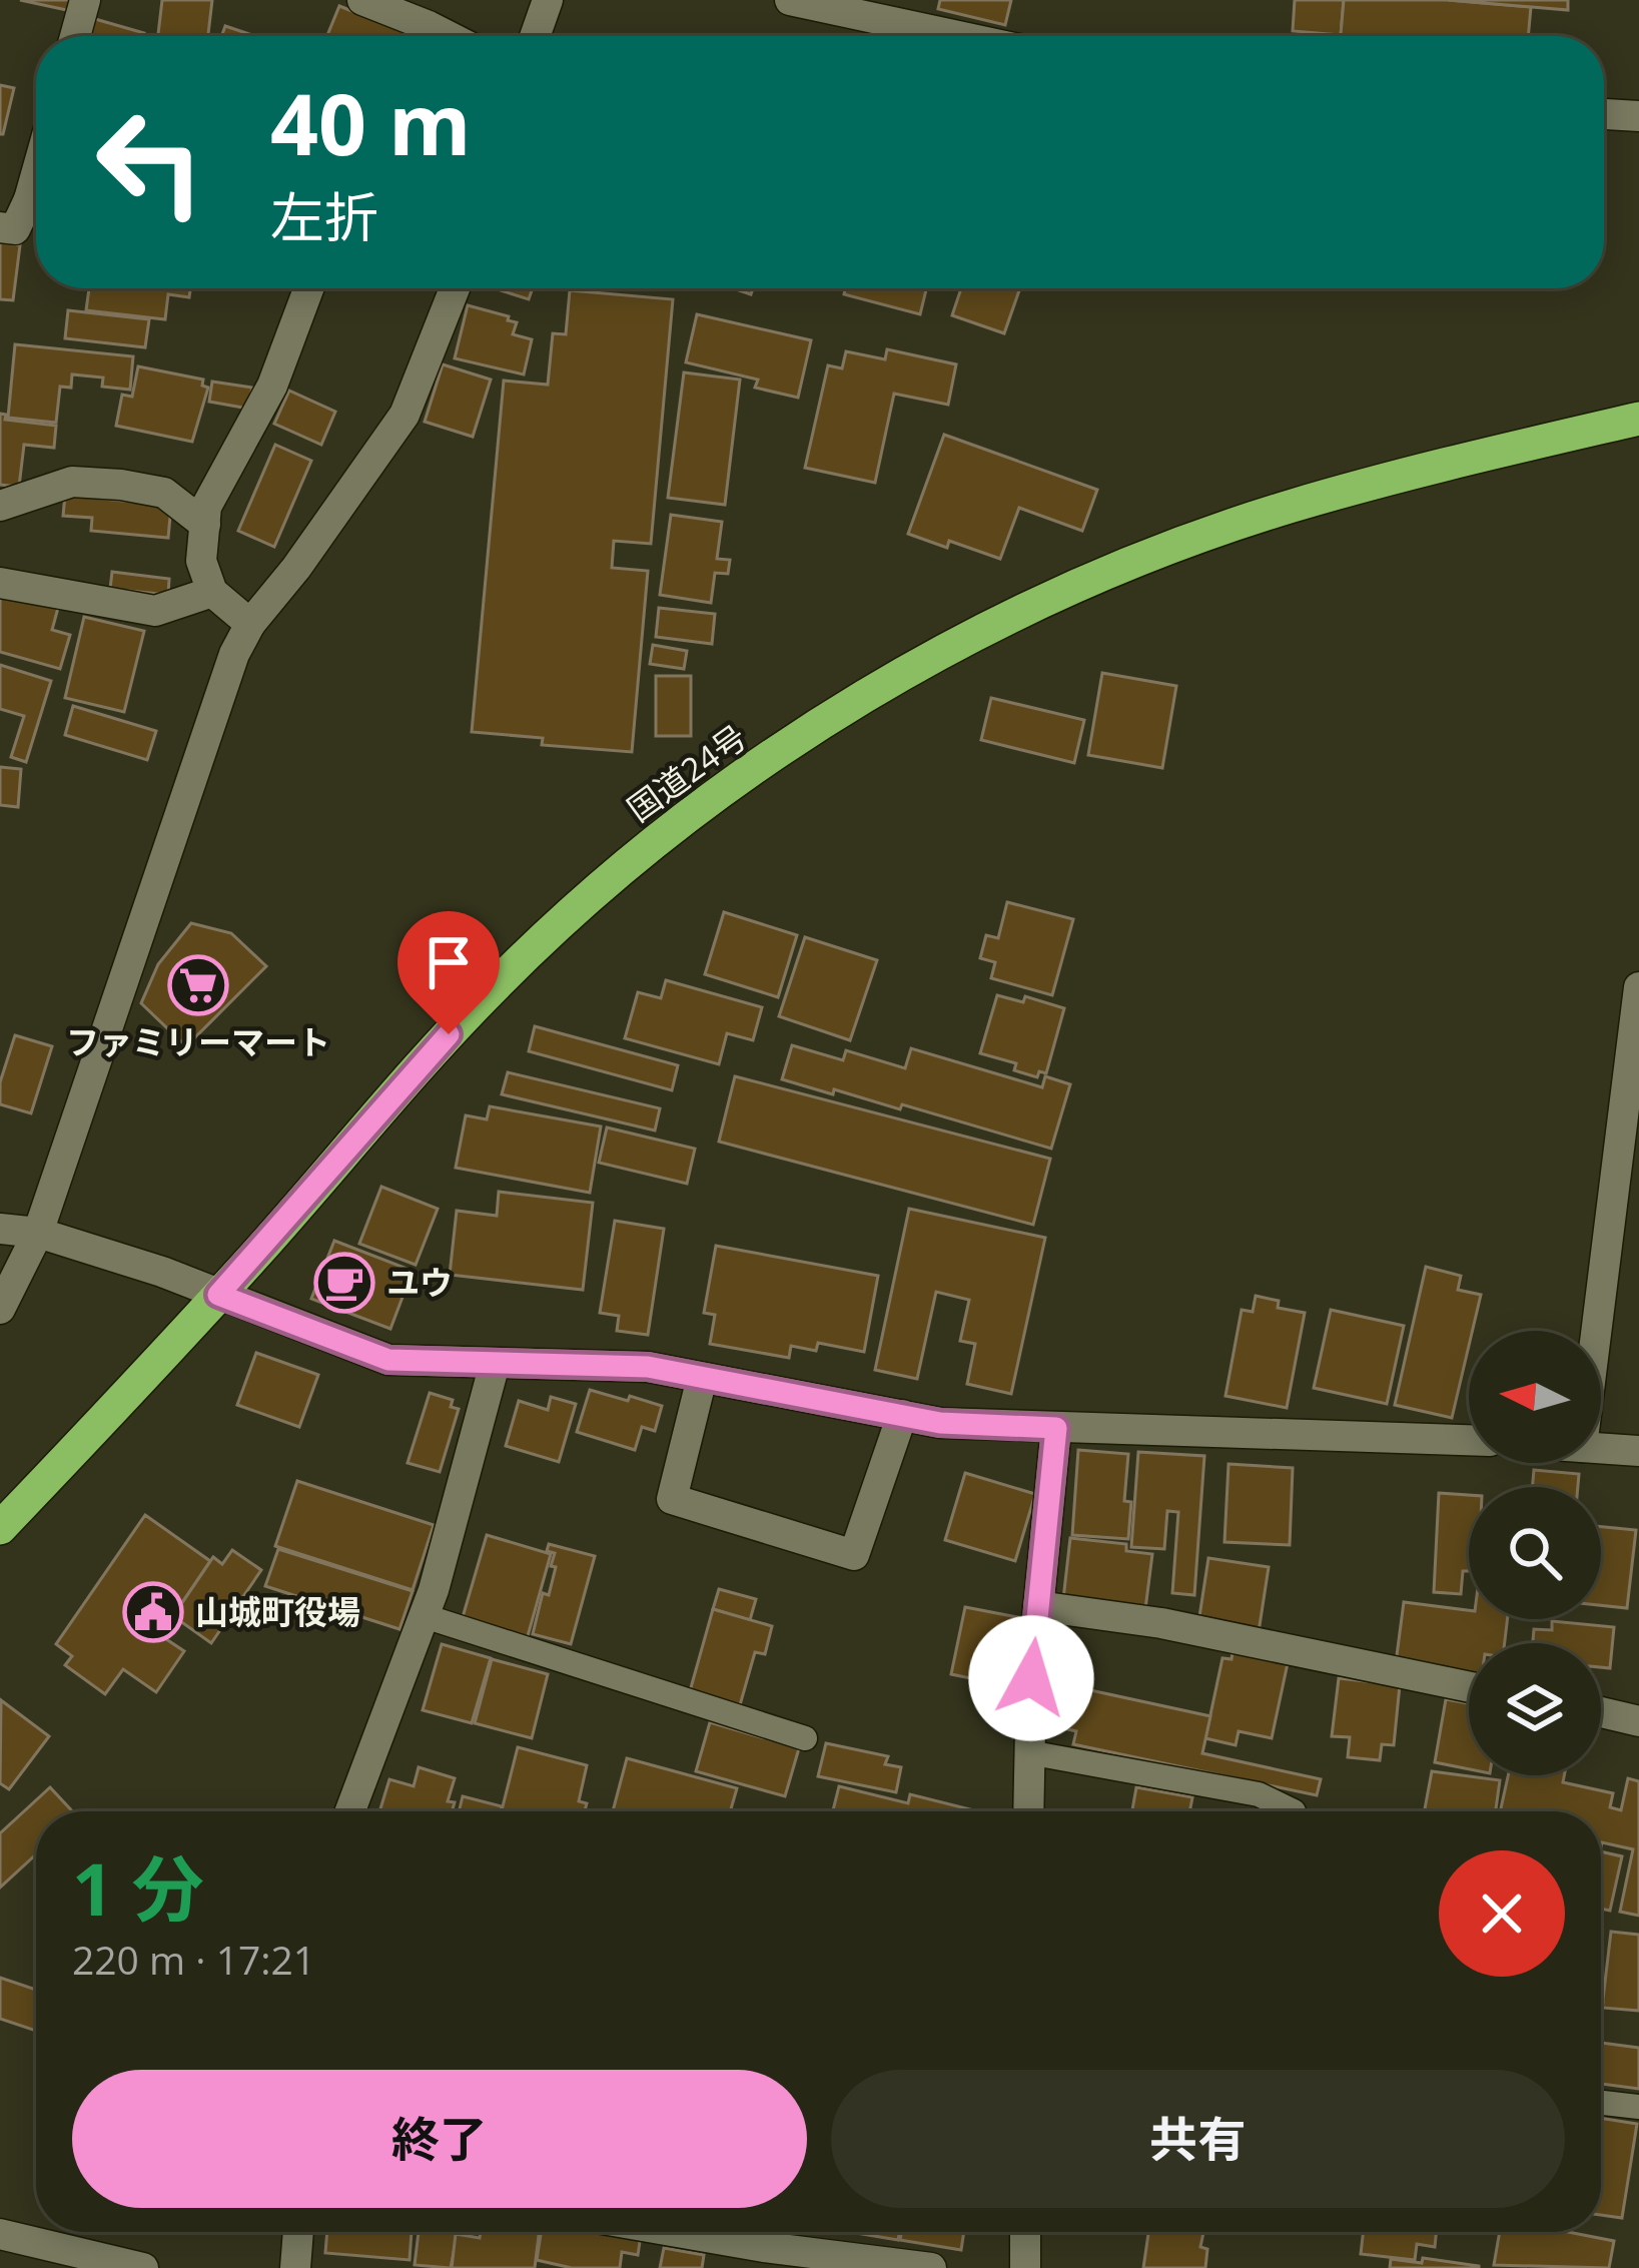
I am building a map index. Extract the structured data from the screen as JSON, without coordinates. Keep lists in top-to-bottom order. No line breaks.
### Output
{"streets":{"highway":["国道24号"]},"places":{"supermarket":["ファミリーマート"],"cafe":["ユウ"],"public building":["山城町役場"]},"north":"left","page":{"turn":["40 m","左折"],"heading":["1 分","220 m · 17:21"],"buttons":["終了","共有"]}}
